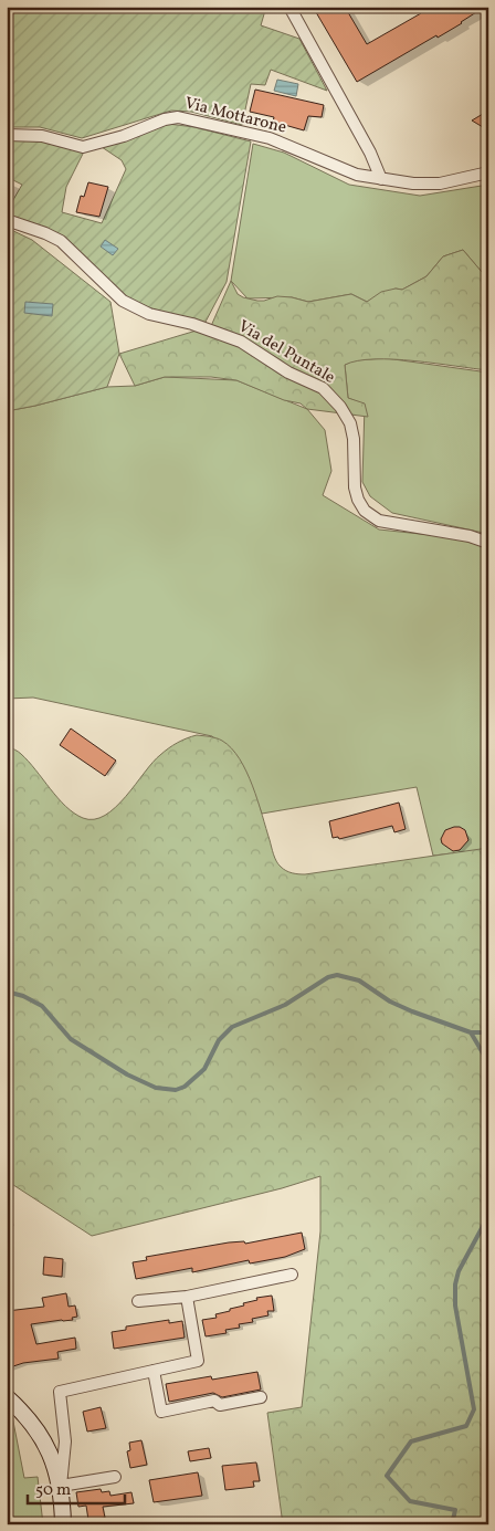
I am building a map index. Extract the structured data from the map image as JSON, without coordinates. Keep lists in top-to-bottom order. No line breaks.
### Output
{"streets":{"street":["Via Mottarone","Via del Puntale"]},"scale_bar":"50 m"}
